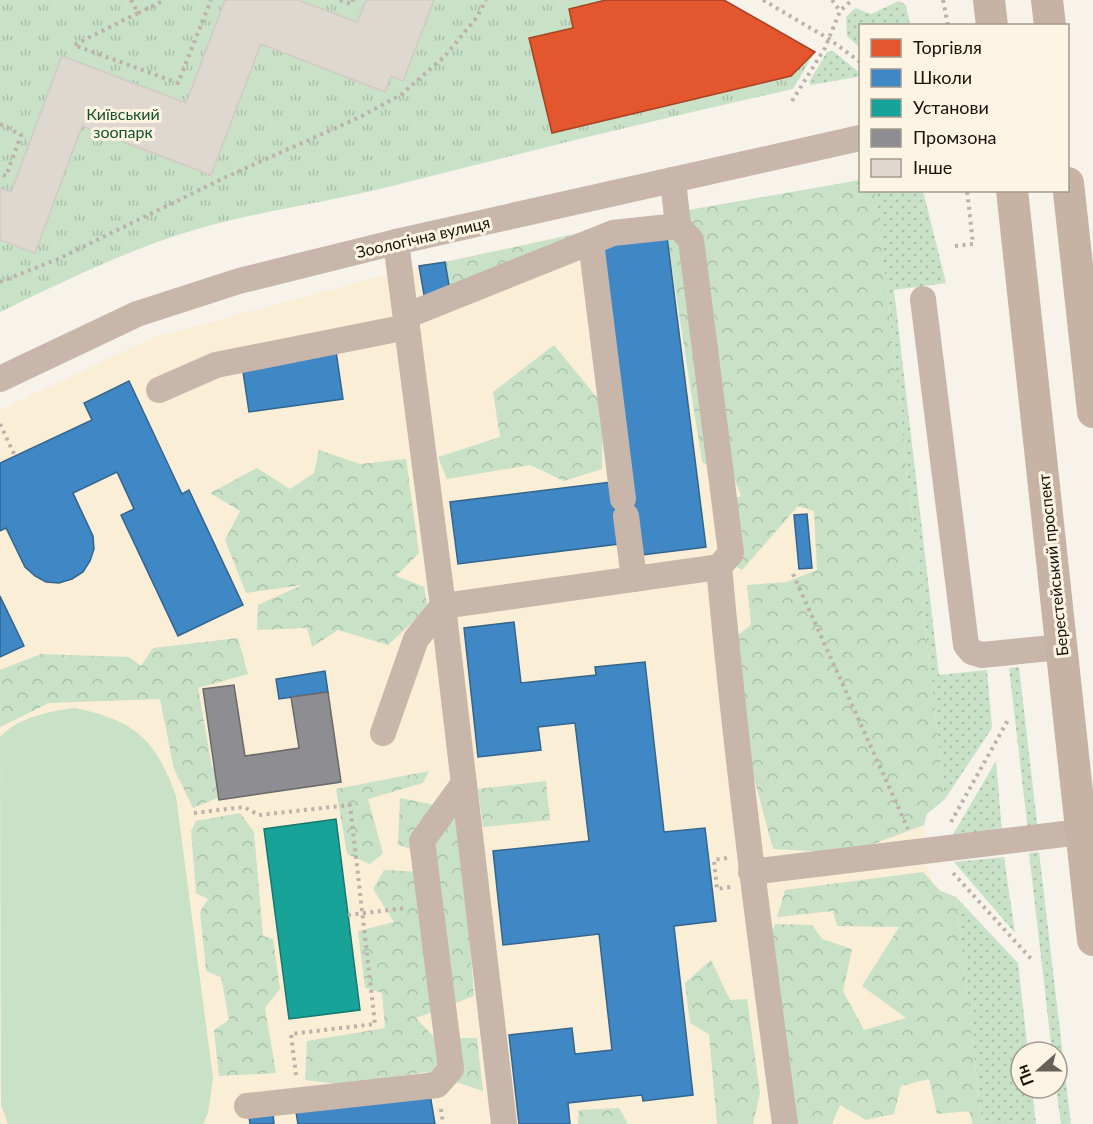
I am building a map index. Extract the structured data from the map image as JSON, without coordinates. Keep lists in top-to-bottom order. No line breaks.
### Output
{"streets":{"main road":["Берестейський проспект"],"street":["Зоологічна вулиця"]},"parks":["Київський зоопарк"],"legend":["Торгівля","Школи","Установи","Промзона","Інше"],"north":"left"}
